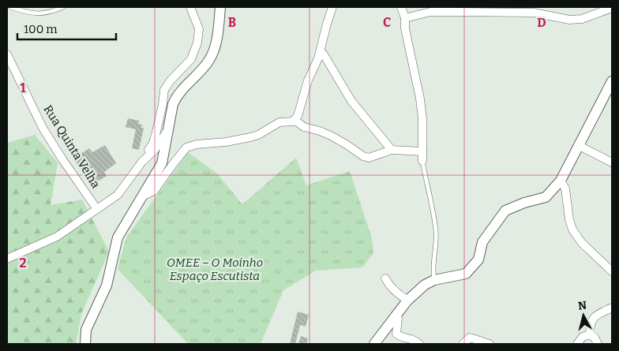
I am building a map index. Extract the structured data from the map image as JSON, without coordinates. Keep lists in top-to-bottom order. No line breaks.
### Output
{"streets":{"street":["Rua Quinta Velha"]},"parks":["OMEE – O Moinho Espaço Escutista"],"scale_bar":"100 m","north":"top","grid":{"columns":["B","C","D"],"rows":["1","2"]}}
